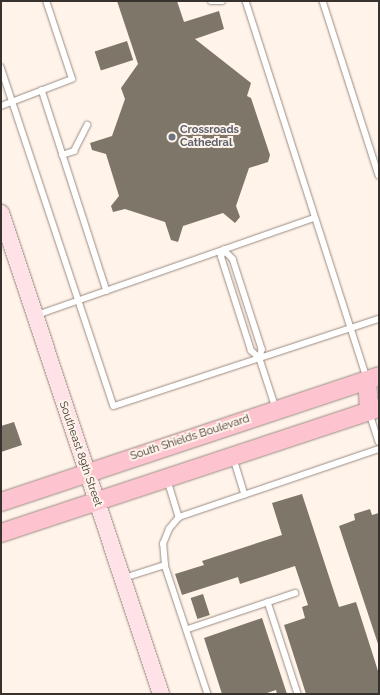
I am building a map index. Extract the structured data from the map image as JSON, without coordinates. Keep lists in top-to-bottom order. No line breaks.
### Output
{"streets":{"main road":["South Shields Boulevard","Southeast 89th Street"]},"crossings":[["South Shields Boulevard","Southeast 89th Street"]],"places":["Crossroads Cathedral"]}
